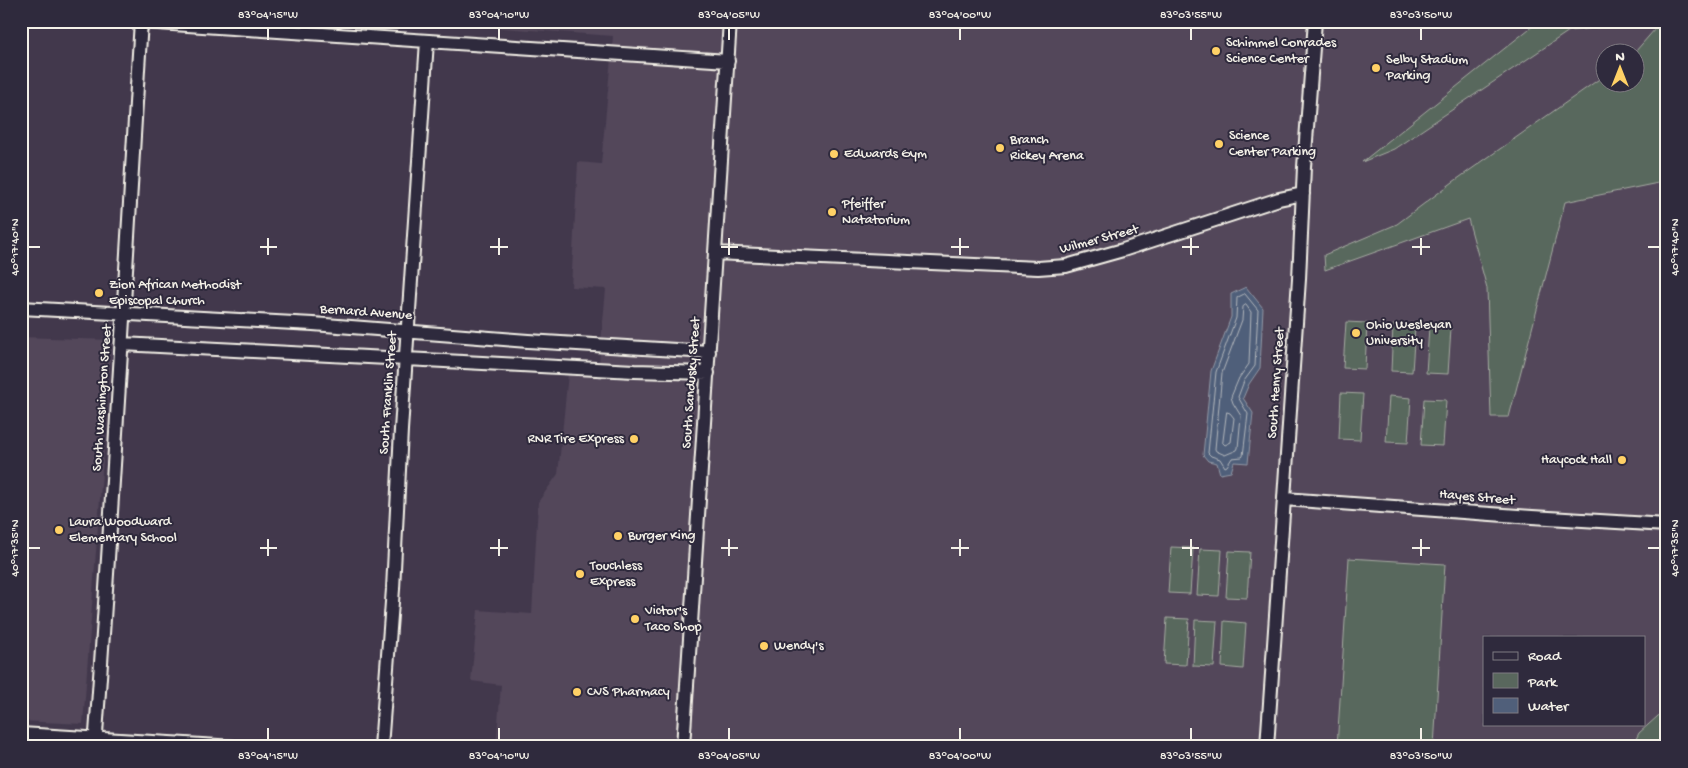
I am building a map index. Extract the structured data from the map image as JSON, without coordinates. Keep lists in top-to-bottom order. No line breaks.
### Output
{"streets":{"street":["Wilmer Street","Bernard Avenue","South Sandusky Street","South Henry Street","South Franklin Street","South Washington Street","Hayes Street"]},"crossings":[["Wilmer Street","South Sandusky Street"],["Wilmer Street","South Henry Street"],["Bernard Avenue","South Sandusky Street"],["Bernard Avenue","South Franklin Street"],["Bernard Avenue","South Washington Street"],["South Henry Street","Hayes Street"]],"places":["Schimmel Conrades Science Center","Selby Stadium Parking","Science Center Parking","Branch Rickey Arena","Edwards Gym","Pfeiffer Natatorium","Zion African Methodist Episcopal Church","Ohio Wesleyan University","RNR Tire Express","Haycock Hall","Laura Woodward Elementary School","Burger King","Touchless Express","Victor's Taco Shop","Wendy's","CVS Pharmacy"],"legend":["Road","Park","Water"],"north":"top","coordinates":["83°04'15\"W","83°04'10\"W","83°04'05\"W","83°04'00\"W","83°03'55\"W","83°03'50\"W","40°17'40\"N","40°17'35\"N"]}
